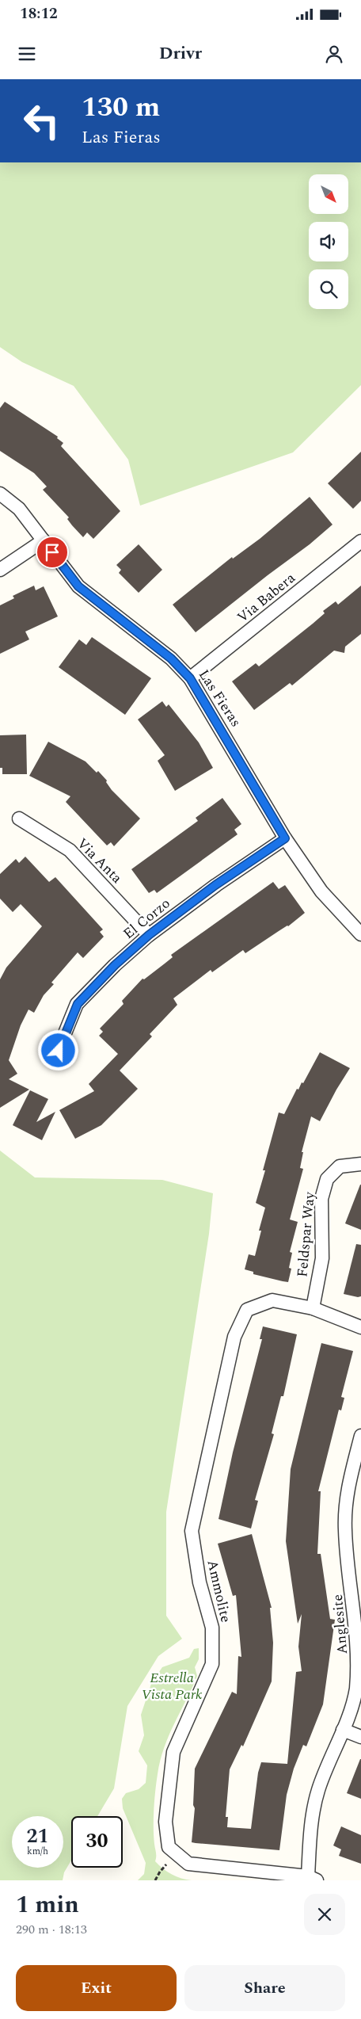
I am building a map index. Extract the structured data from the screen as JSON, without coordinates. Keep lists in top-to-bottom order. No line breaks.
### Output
{"streets":{"street":["Via Babera","Las Fieras","Via Anta","El Corzo","Feldspar Way","Ammolite","Anglesite"]},"crossings":[["Via Babera","Las Fieras"],["Las Fieras","El Corzo"],["Via Anta","El Corzo"],["Feldspar Way","Ammolite"],["Ammolite","Anglesite"]],"parks":["Estrella Vista Park"],"north":"bottom right","page":{"status":"18:12","header":"Drivr","turn":["130 m","Las Fieras"],"speed":"21 km/h","limit":"30","heading":["1 min","290 m · 18:13"],"buttons":["Exit","Share"]}}
